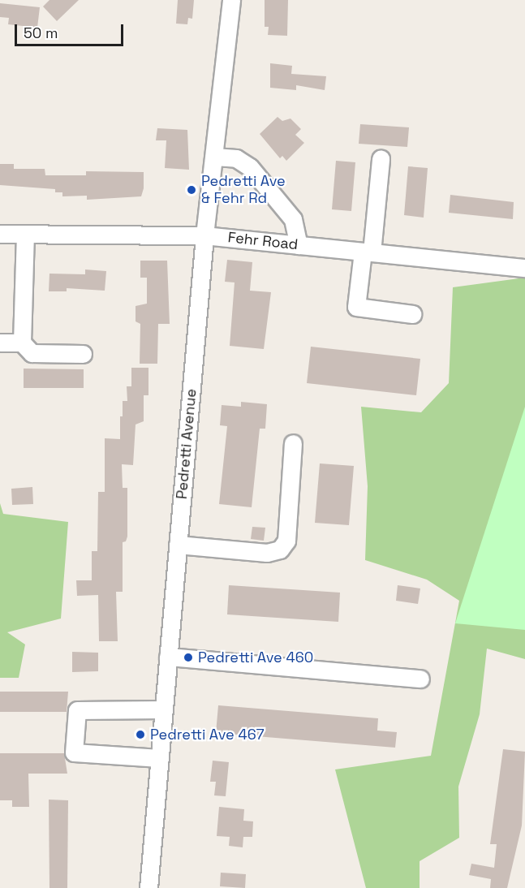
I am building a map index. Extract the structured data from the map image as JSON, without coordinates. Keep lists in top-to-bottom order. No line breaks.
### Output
{"streets":{"street":["Fehr Road","Pedretti Avenue"]},"crossings":[["Fehr Road","Pedretti Avenue"]],"places":["Pedretti Ave & Fehr Rd","Pedretti Ave 460","Pedretti Ave 467"],"scale_bar":"50 m"}
